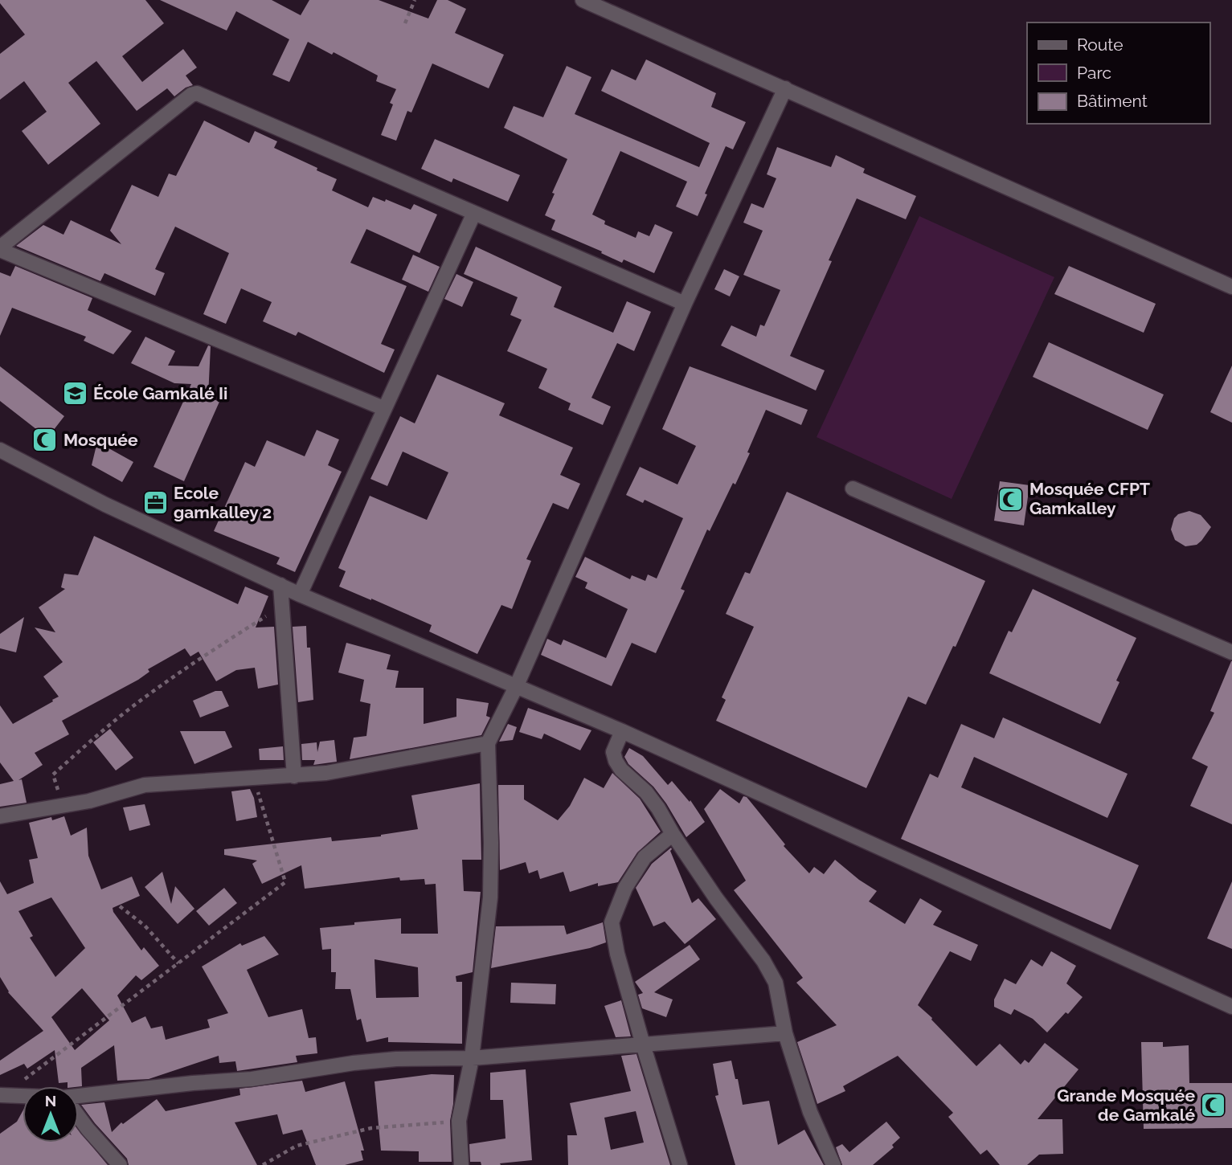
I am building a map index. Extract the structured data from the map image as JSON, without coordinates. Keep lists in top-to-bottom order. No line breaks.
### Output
{"places":{"school or university":["École Gamkalé Ii"],"mosque":["Mosquée","Mosquée CFPT Gamkalley","Grande Mosquée de Gamkalé"],"office":["Ecole gamkalley 2"]},"legend":["Route","Parc","Bâtiment"],"north":"top"}
